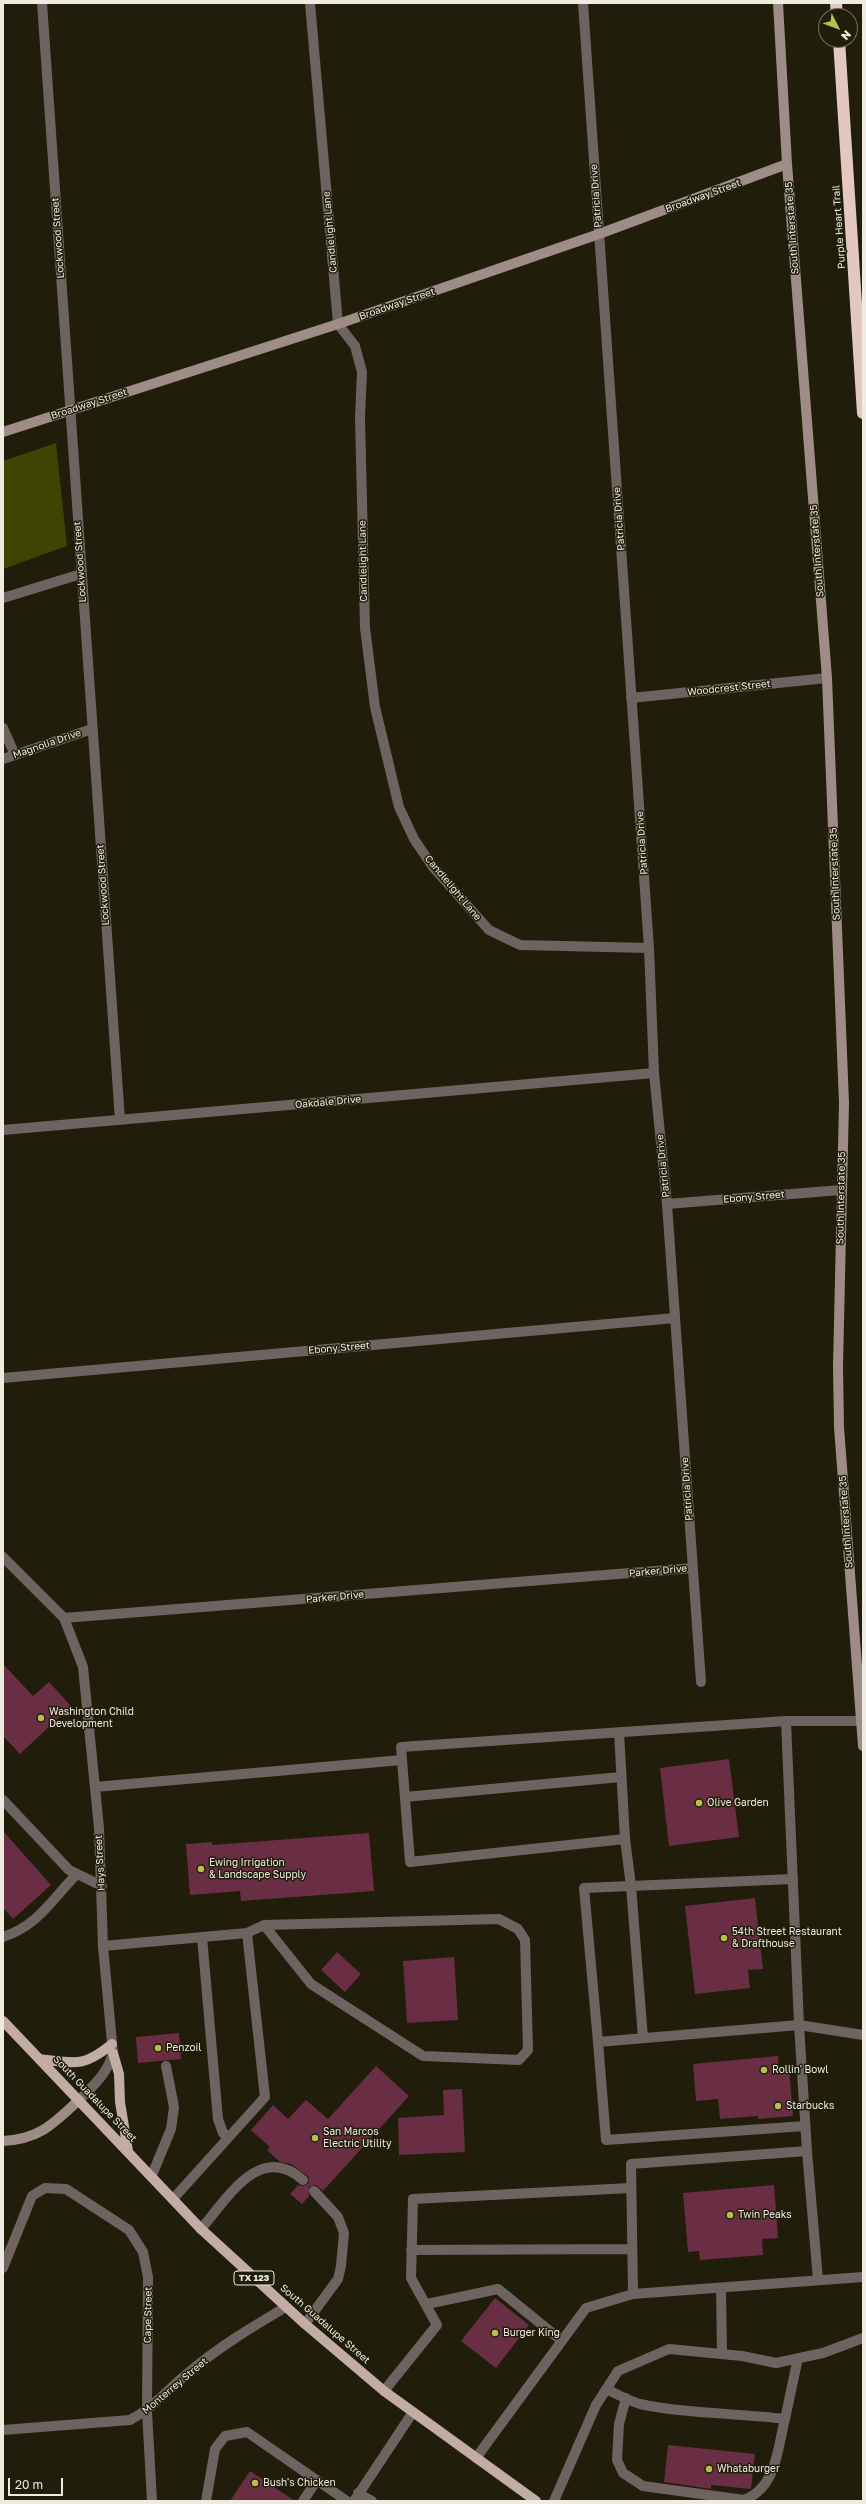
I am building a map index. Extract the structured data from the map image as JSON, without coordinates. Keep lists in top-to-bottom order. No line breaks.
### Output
{"streets":{"highway":["Purple Heart Trail"],"main road":["Broadway Street","South Interstate 35","South Guadalupe Street","TX 123"],"street":["Patricia Drive","Candlelight Lane","Lockwood Street","Woodcrest Street","Magnolia Drive","Oakdale Drive","Ebony Street","Parker Drive","Hays Street","Cape Street","Monterrey Street"]},"crossings":[["Patricia Drive","Broadway Street"],["Patricia Drive","Candlelight Lane"],["Patricia Drive","Woodcrest Street"],["Patricia Drive","Oakdale Drive"],["Patricia Drive","Ebony Street"],["Patricia Drive","Parker Drive"],["Broadway Street","South Interstate 35"],["Broadway Street","Candlelight Lane"],["Broadway Street","Lockwood Street"],["South Interstate 35","Woodcrest Street"],["South Interstate 35","Ebony Street"],["Lockwood Street","Magnolia Drive"],["Lockwood Street","Oakdale Drive"],["Parker Drive","Hays Street"],["Hays Street","South Guadalupe Street"],["South Guadalupe Street","Monterrey Street"],["Cape Street","Monterrey Street"]],"places":["Washington Child Development","Olive Garden","Ewing Irrigation & Landscape Supply","54th Street Restaurant & Drafthouse","Penzoil","Rollin' Bowl","Starbucks","San Marcos Electric Utility","Twin Peaks","Burger King","Whataburger","Bush's Chicken"],"scale_bar":"20 m","north":"bottom right"}
